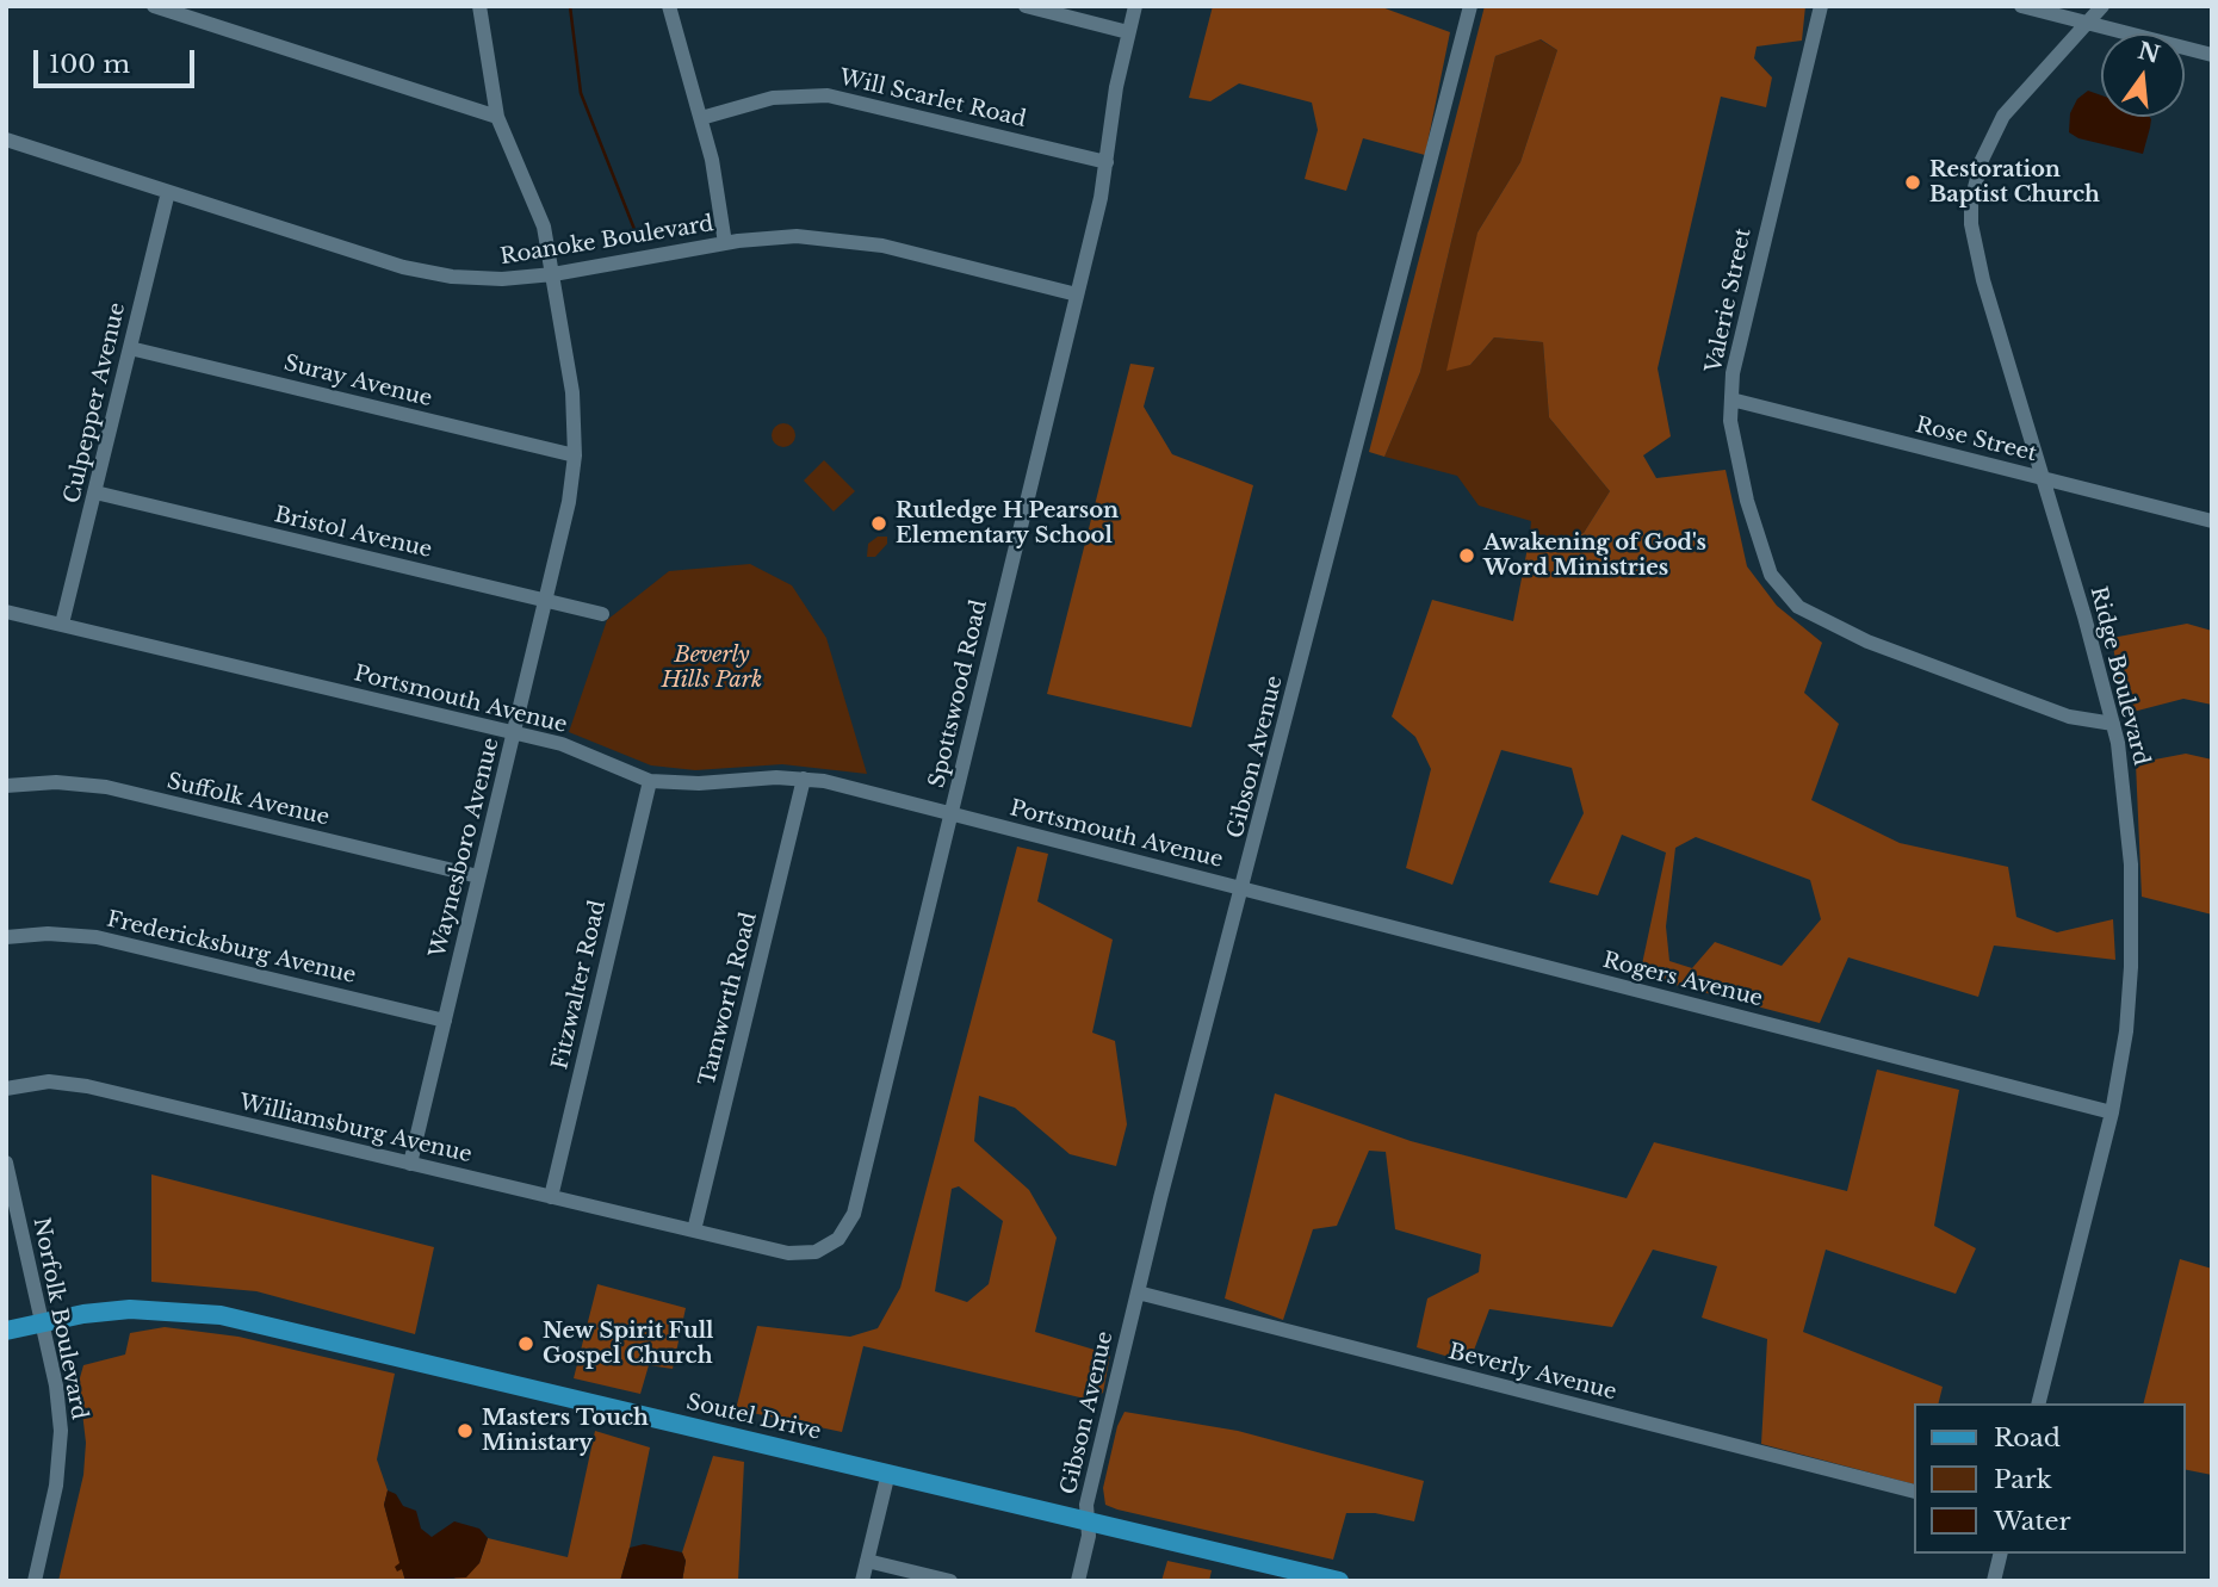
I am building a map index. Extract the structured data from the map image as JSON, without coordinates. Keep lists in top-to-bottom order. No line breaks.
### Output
{"streets":{"main road":["Soutel Drive"],"street":["Will Scarlet Road","Roanoke Boulevard","Valerie Street","Suray Avenue","Culpepper Avenue","Rose Street","Bristol Avenue","Ridge Boulevard","Spottswood Road","Portsmouth Avenue","Gibson Avenue","Suffolk Avenue","Waynesboro Avenue","Fredericksburg Avenue","Rogers Avenue","Fitzwalter Road","Tamworth Road","Williamsburg Avenue","Norfolk Boulevard","Beverly Avenue"]},"crossings":[["Will Scarlet Road","Spottswood Road"],["Roanoke Boulevard","Culpepper Avenue"],["Roanoke Boulevard","Spottswood Road"],["Roanoke Boulevard","Waynesboro Avenue"],["Valerie Street","Rose Street"],["Valerie Street","Ridge Boulevard"],["Suray Avenue","Culpepper Avenue"],["Suray Avenue","Waynesboro Avenue"],["Culpepper Avenue","Bristol Avenue"],["Culpepper Avenue","Portsmouth Avenue"],["Rose Street","Ridge Boulevard"],["Bristol Avenue","Waynesboro Avenue"],["Ridge Boulevard","Rogers Avenue"],["Spottswood Road","Portsmouth Avenue"],["Spottswood Road","Tamworth Road"],["Spottswood Road","Williamsburg Avenue"],["Portsmouth Avenue","Gibson Avenue"],["Portsmouth Avenue","Waynesboro Avenue"],["Portsmouth Avenue","Rogers Avenue"],["Portsmouth Avenue","Fitzwalter Road"],["Portsmouth Avenue","Tamworth Road"],["Gibson Avenue","Rogers Avenue"],["Gibson Avenue","Beverly Avenue"],["Gibson Avenue","Soutel Drive"],["Suffolk Avenue","Waynesboro Avenue"],["Waynesboro Avenue","Fredericksburg Avenue"],["Waynesboro Avenue","Williamsburg Avenue"],["Fitzwalter Road","Williamsburg Avenue"],["Tamworth Road","Williamsburg Avenue"],["Norfolk Boulevard","Soutel Drive"]],"parks":["Beverly Hills Park"],"places":["Restoration Baptist Church","Rutledge H Pearson Elementary School","Awakening of God's Word Ministries","New Spirit Full Gospel Church","Masters Touch Ministary"],"legend":["Road","Park","Water"],"scale_bar":"100 m","north":"top"}
